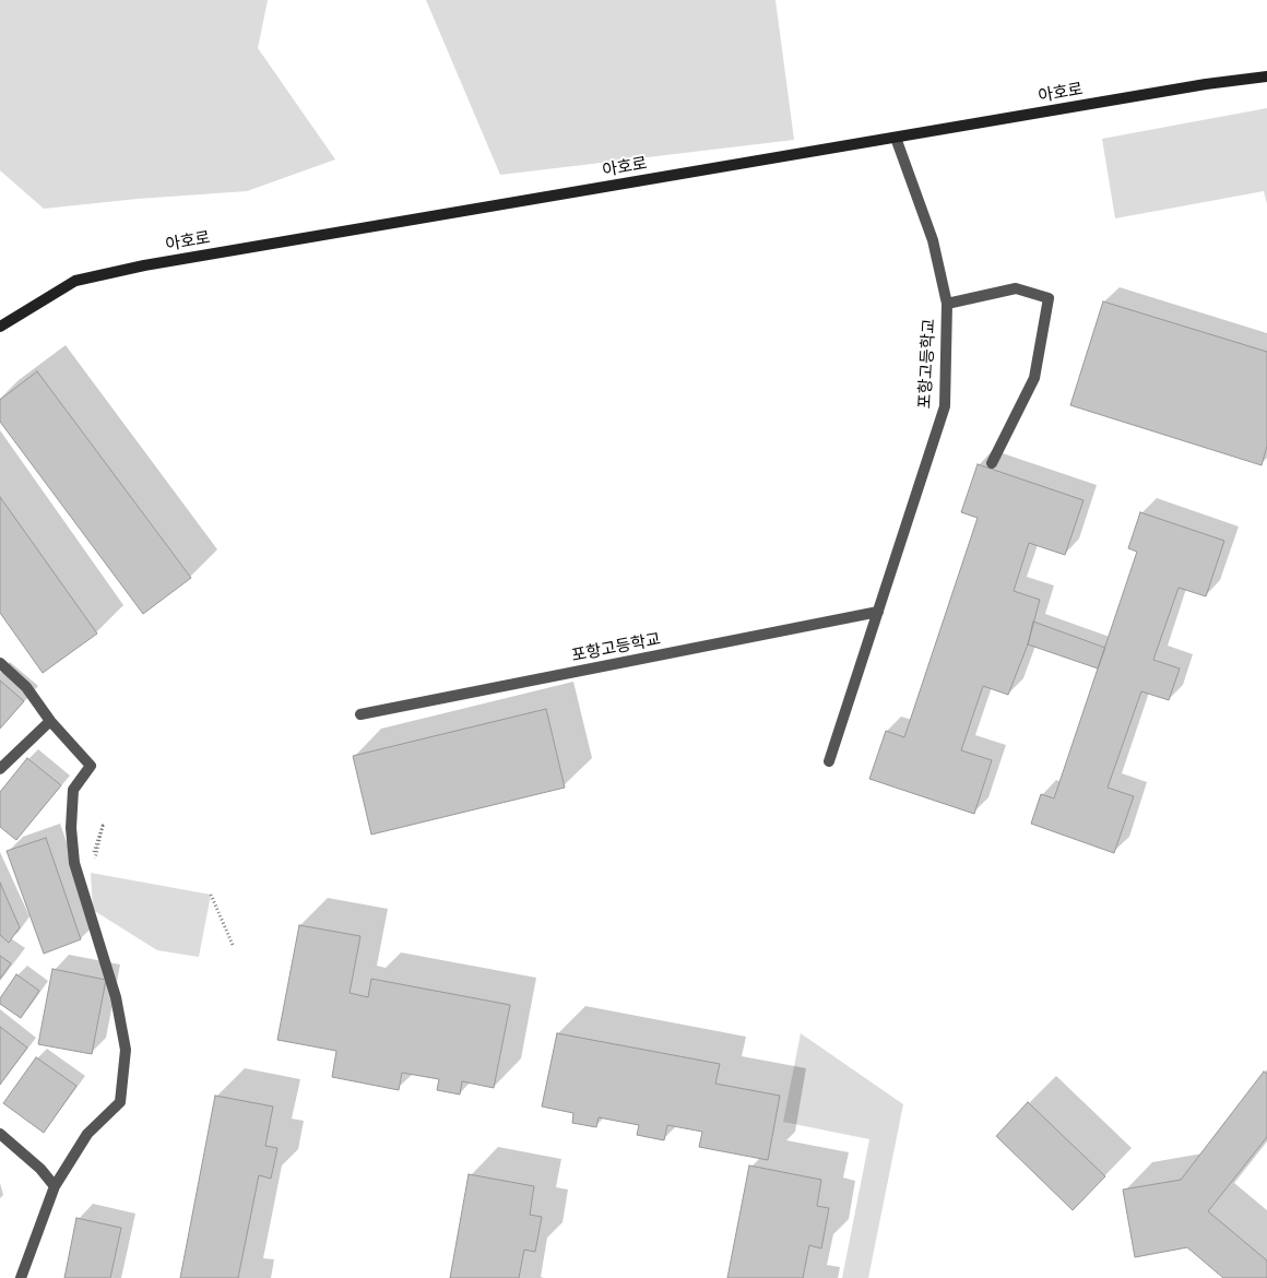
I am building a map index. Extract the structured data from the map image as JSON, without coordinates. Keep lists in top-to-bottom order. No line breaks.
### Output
{"streets":{"main road":["아호로"],"lane":["포항고등학교"]},"crossings":[["아호로","포항고등학교"]]}
